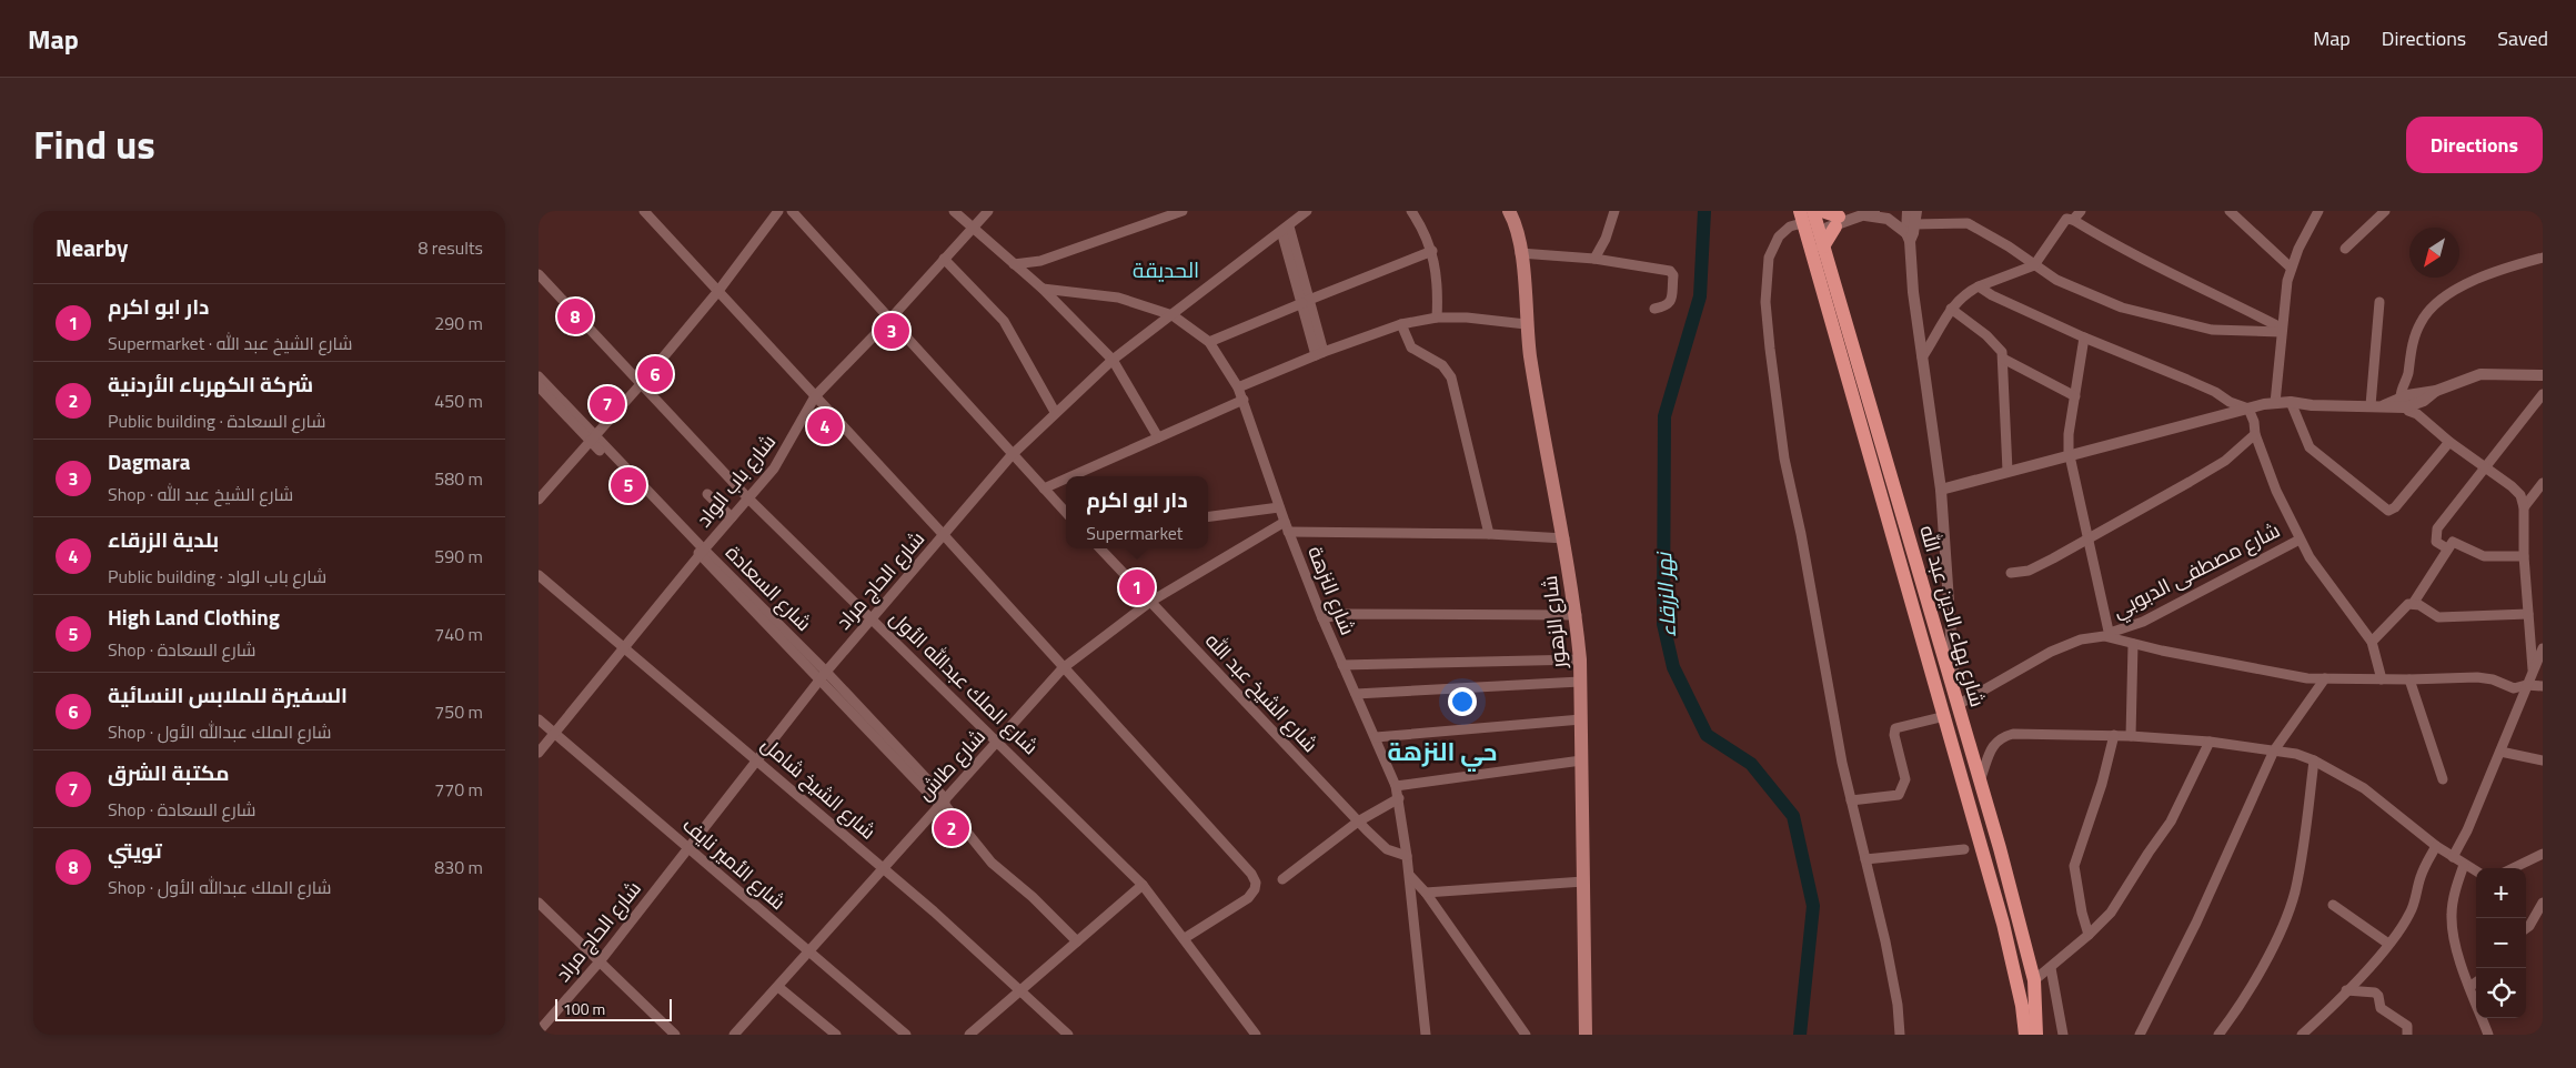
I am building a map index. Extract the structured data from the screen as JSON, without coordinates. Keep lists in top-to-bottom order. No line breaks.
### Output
{"streets":{"main road":["شارع بهاء الدين عبد الله","شارع الزهور"],"street":["شارع باب الواد","شارع مصطفى الدبوبي","شارع الحاج مراد","شارع السعادة","شارع النزهة","شارع الملك عبدالله الأول","شارع الشيخ عبد الله","شارع طاش","شارع الشيخ شامل","شارع الأمير نايف"]},"crossings":[["شارع باب الواد","شارع السعادة"],["شارع باب الواد","شارع الملك عبدالله الأول"],["شارع باب الواد","شارع الشيخ شامل"],["شارع باب الواد","شارع الأمير نايف"],["شارع الحاج مراد","شارع السعادة"],["شارع الحاج مراد","شارع النزهة"],["شارع الحاج مراد","شارع الملك عبدالله الأول"],["شارع الحاج مراد","شارع الشيخ شامل"],["شارع الحاج مراد","شارع الأمير نايف"],["شارع السعادة","شارع طاش"],["شارع النزهة","شارع الشيخ عبد الله"],["شارع النزهة","شارع طاش"],["شارع الملك عبدالله الأول","شارع طاش"],["شارع الشيخ عبد الله","شارع طاش"],["شارع طاش","شارع الشيخ شامل"],["شارع طاش","شارع الأمير نايف"]],"districts":["الحديقة","حي النزهة"],"water":["نهر الزرقاء"],"scale_bar":"100 m","north":"bottom left","page":{"header":"Map","nav":["Map","Directions","Saved"],"title":"Find us","buttons":"Directions","heading":["Nearby","8 results"],"list":[{"mark":"1","name":"دار ابو اكرم","note":"Supermarket · شارع الشيخ عبد الله","value":"290 m"},{"mark":"2","name":"شركة الكهرباء الأردنية","note":"Public building · شارع السعادة","value":"450 m"},{"mark":"3","name":"Dagmara","note":"Shop · شارع الشيخ عبد الله","value":"580 m"},{"mark":"4","name":"بلدية الزرقاء","note":"Public building · شارع باب الواد","value":"590 m"},{"mark":"5","name":"High Land Clothing","note":"Shop · شارع السعادة","value":"740 m"},{"mark":"6","name":"السفيرة للملابس النسائية","note":"Shop · شارع الملك عبدالله الأول","value":"750 m"},{"mark":"7","name":"مكتبة الشرق","note":"Shop · شارع السعادة","value":"770 m"},{"mark":"8","name":"تويتي","note":"Shop · شارع الملك عبدالله الأول","value":"830 m"}],"pins":["8","3","6","7","4","5","1","2"],"popup":["دار ابو اكرم","Supermarket"],"map_buttons":["+","−"],"scale":"100 m"}}
